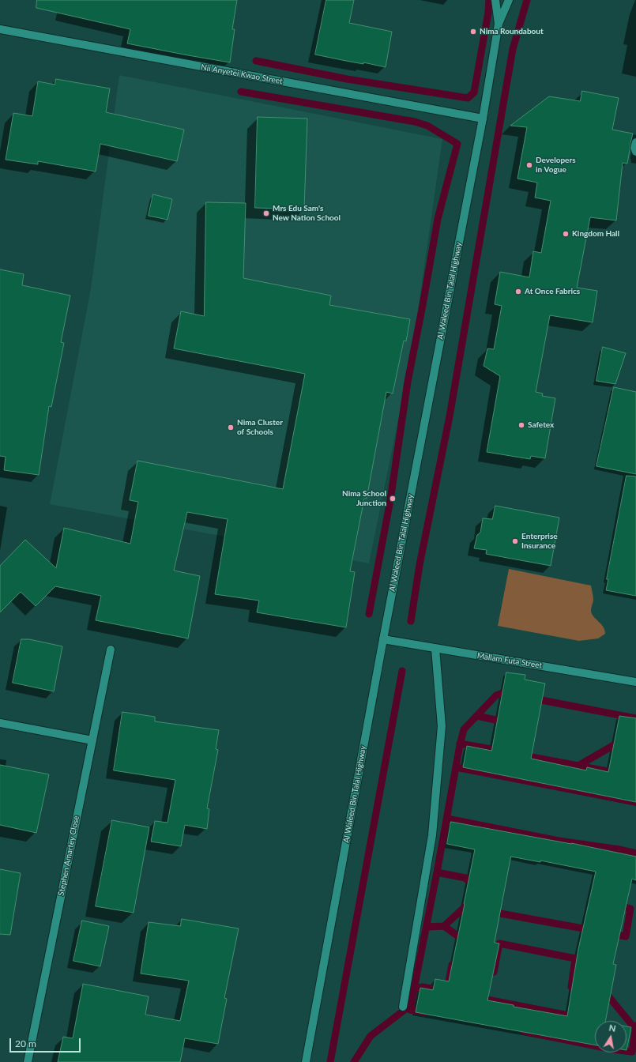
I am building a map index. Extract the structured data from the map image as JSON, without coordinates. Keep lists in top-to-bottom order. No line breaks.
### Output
{"streets":{"street":["Nii Anyetei Kwao Street","Al Waleed Bin Talal Highway","Mallam Futa Street","Stephen Amartey Close"]},"crossings":[["Nii Anyetei Kwao Street","Al Waleed Bin Talal Highway"],["Al Waleed Bin Talal Highway","Mallam Futa Street"]],"places":["Nima Roundabout","Developers in Vogue","Mrs Edu Sam's New Nation School","Kingdom Hall","At Once Fabrics","Safetex","Nima Cluster of Schools","Nima School Junction","Enterprise Insurance"],"scale_bar":"20 m","north":"top"}
